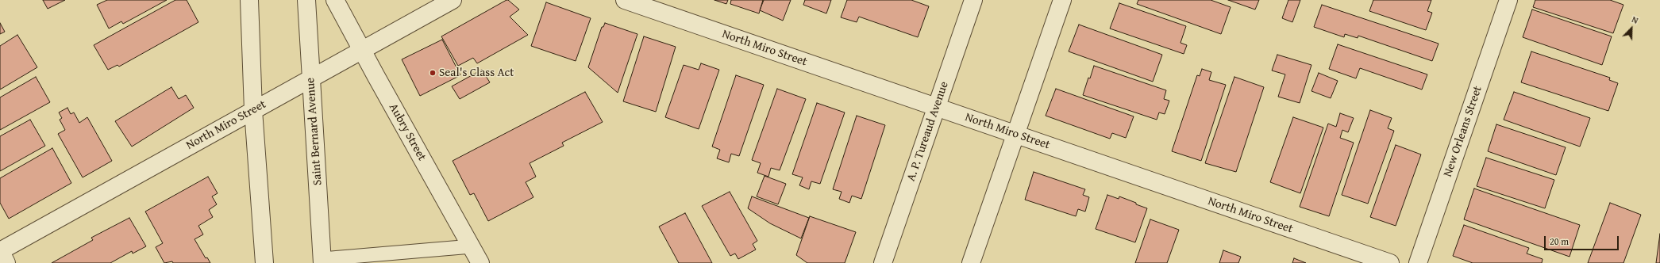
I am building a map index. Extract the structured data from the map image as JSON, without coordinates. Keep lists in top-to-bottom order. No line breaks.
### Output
{"streets":{"street":["North Miro Street","Saint Bernard Avenue","A. P. Tureaud Avenue","New Orleans Street","Aubry Street"]},"crossings":[["North Miro Street","Saint Bernard Avenue"],["North Miro Street","A. P. Tureaud Avenue"],["North Miro Street","Aubry Street"]],"places":["Seal's Class Act"],"scale_bar":"20 m","north":"top right"}
